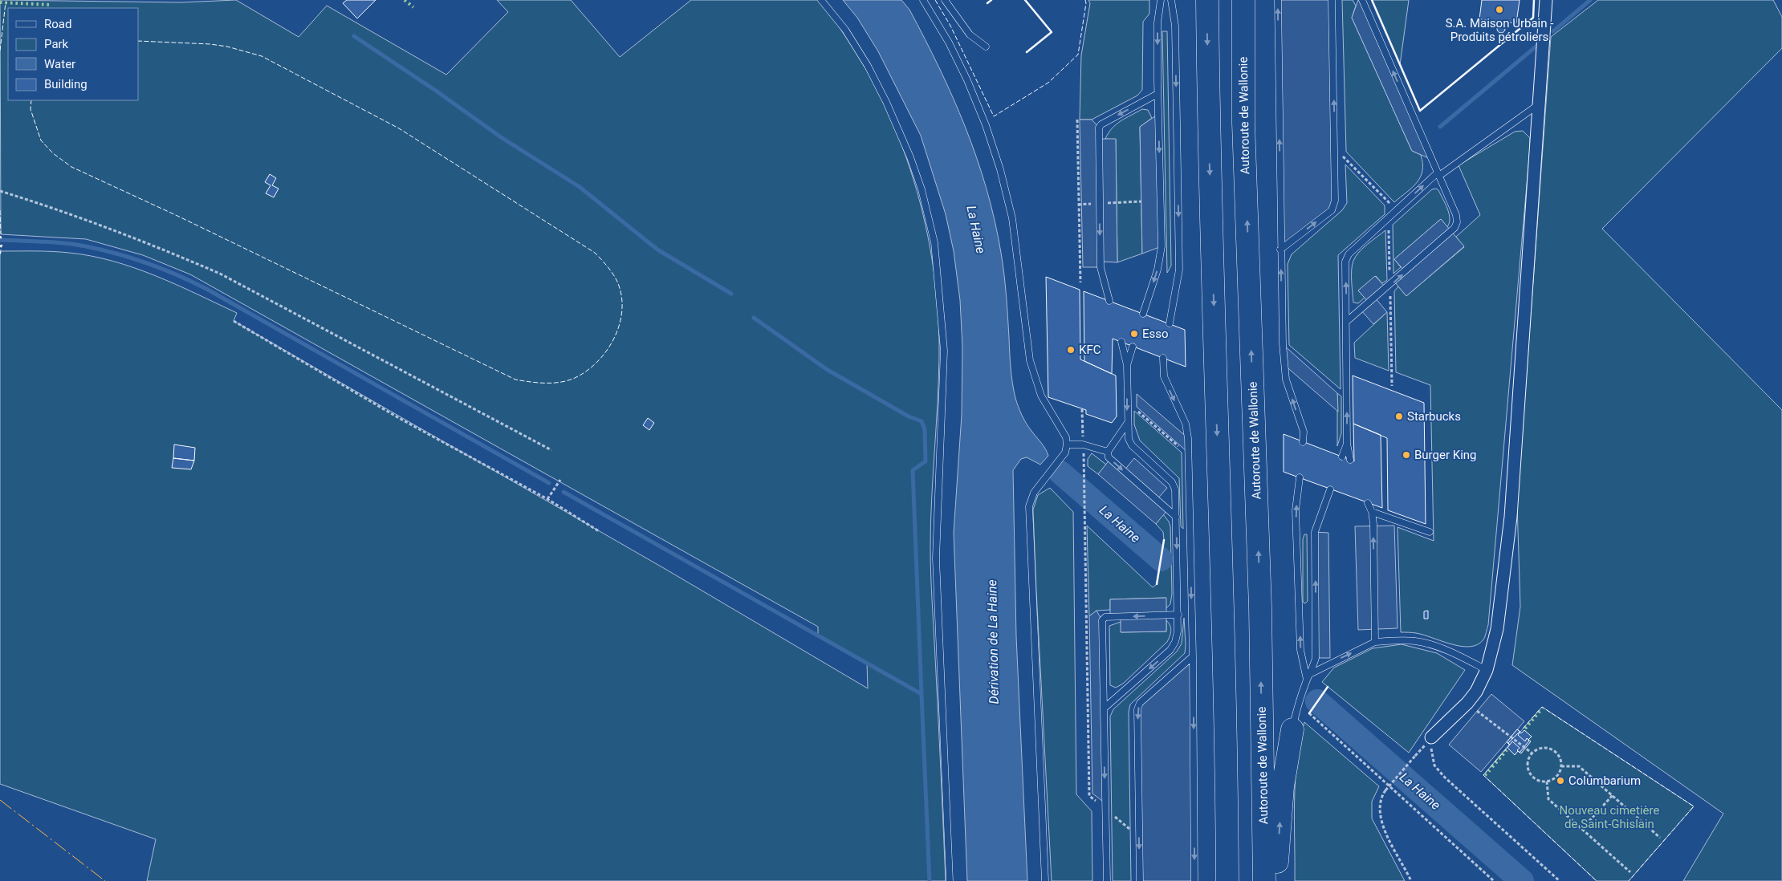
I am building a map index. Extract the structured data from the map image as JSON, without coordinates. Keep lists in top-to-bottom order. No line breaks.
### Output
{"streets":{"highway":["Autoroute de Wallonie"]},"water":["La Haine","Dérivation de La Haine"],"parks":["Nouveau cimetière de Saint-Ghislain"],"places":["S.A. Maison Urbain - Produits pétroliers","Esso","KFC","Starbucks","Burger King","Columbarium"],"legend":["Road","Park","Water","Building"]}
